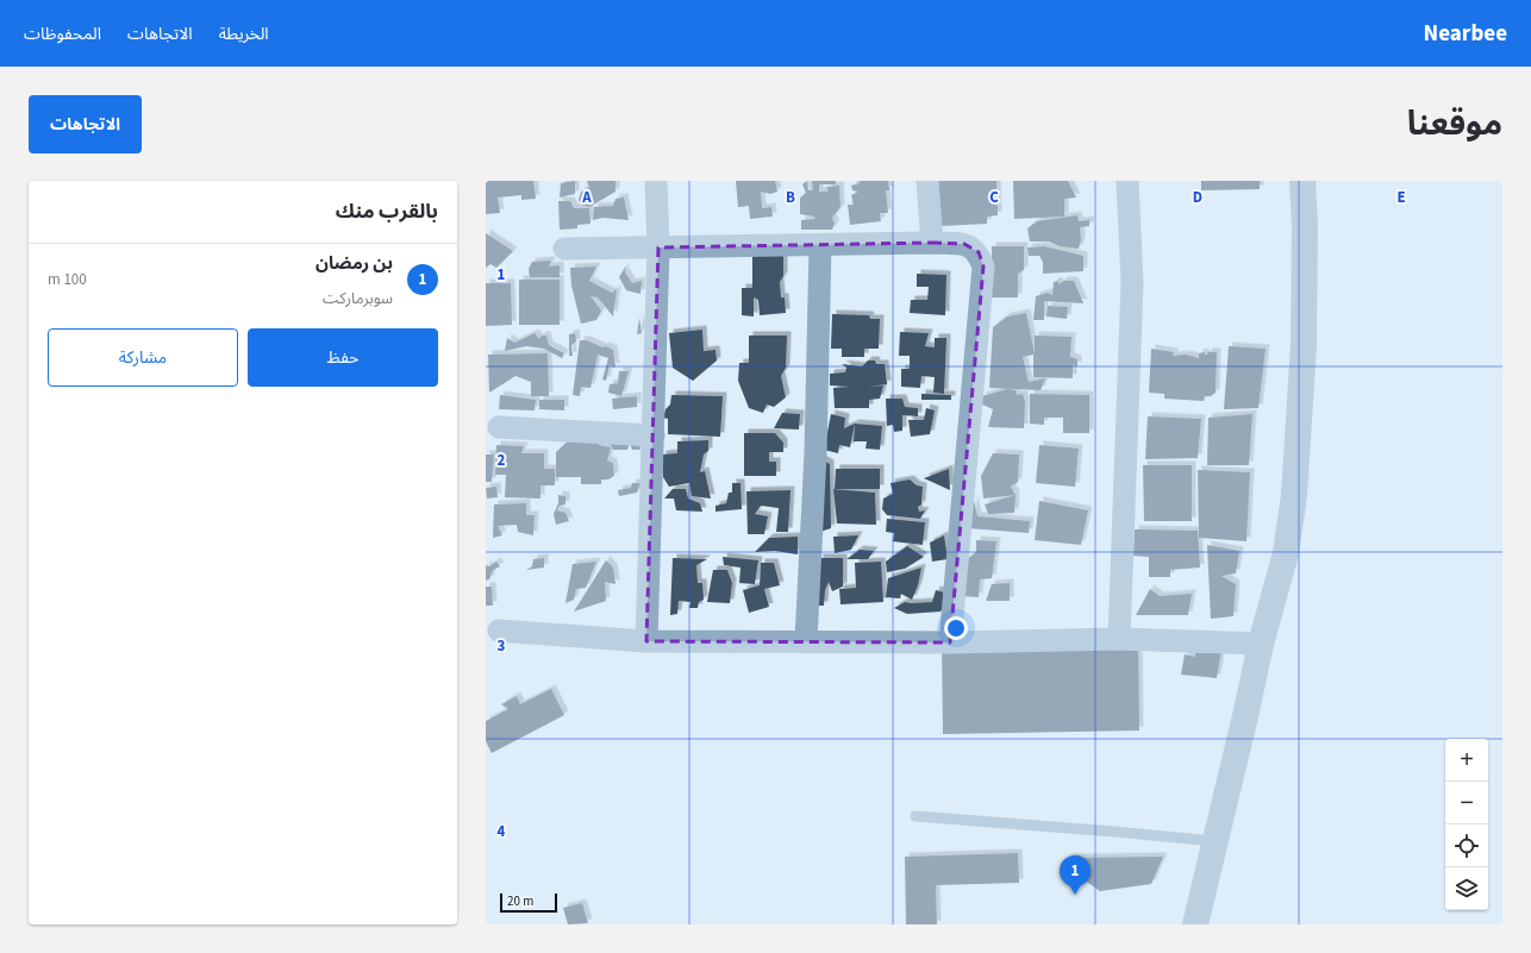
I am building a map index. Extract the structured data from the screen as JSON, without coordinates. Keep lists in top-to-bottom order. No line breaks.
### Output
{"scale_bar":"20 m","page":{"header":"Nearbee","nav":["الخريطة","الاتجاهات","المحفوظات"],"title":"موقعنا","buttons":["الاتجاهات",["حفظ","مشاركة"]],"heading":"بالقرب منك","list":[{"mark":"1","name":"بن رمضان","note":"سوبرماركت","value":"100 m"}],"map_buttons":["+","−"],"pins":"1","scale":"20 m"},"grid":{"columns":["A","B","C","D","E"],"rows":["1","2","3","4"]}}
